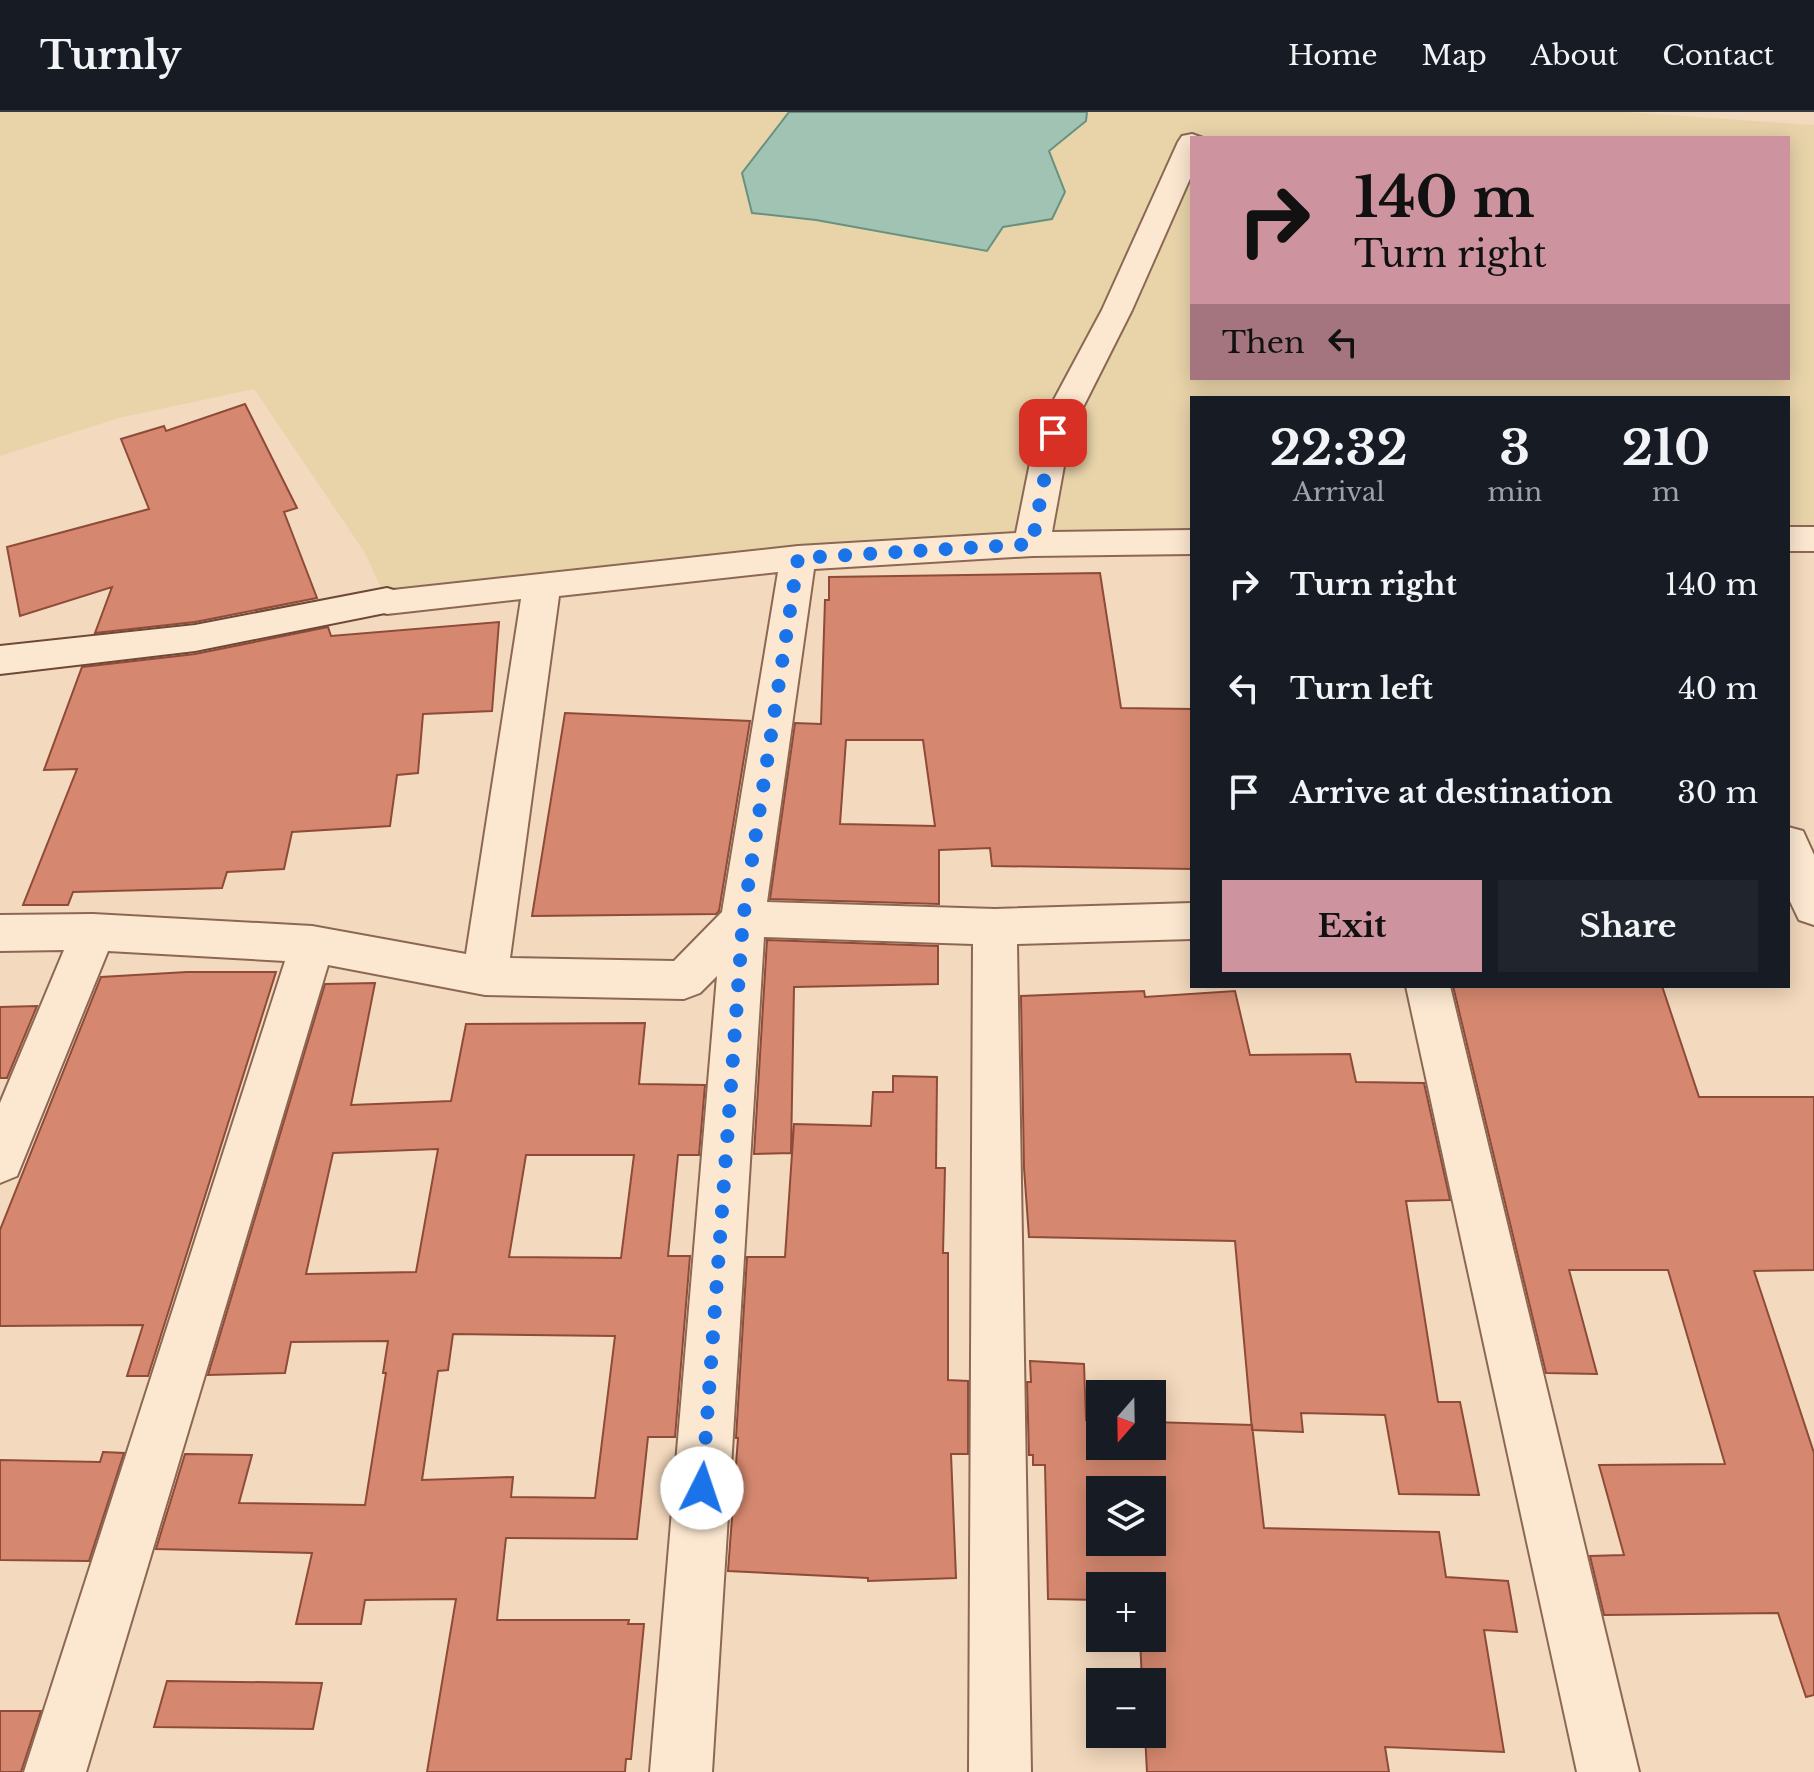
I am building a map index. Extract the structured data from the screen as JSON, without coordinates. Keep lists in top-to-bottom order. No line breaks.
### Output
{"north":"bottom","page":{"header":"Turnly","nav":["Home","Map","About","Contact"],"turn":["140 m","Turn right"],"then":"Then","eta":["22:32","Arrival","3","min","210","m"],"list":[{"name":"Turn right","value":"140 m"},{"name":"Turn left","value":"40 m"},{"name":"Arrive at destination","value":"30 m"}],"buttons":["Exit","Share"],"map_buttons":["+","−"]}}
